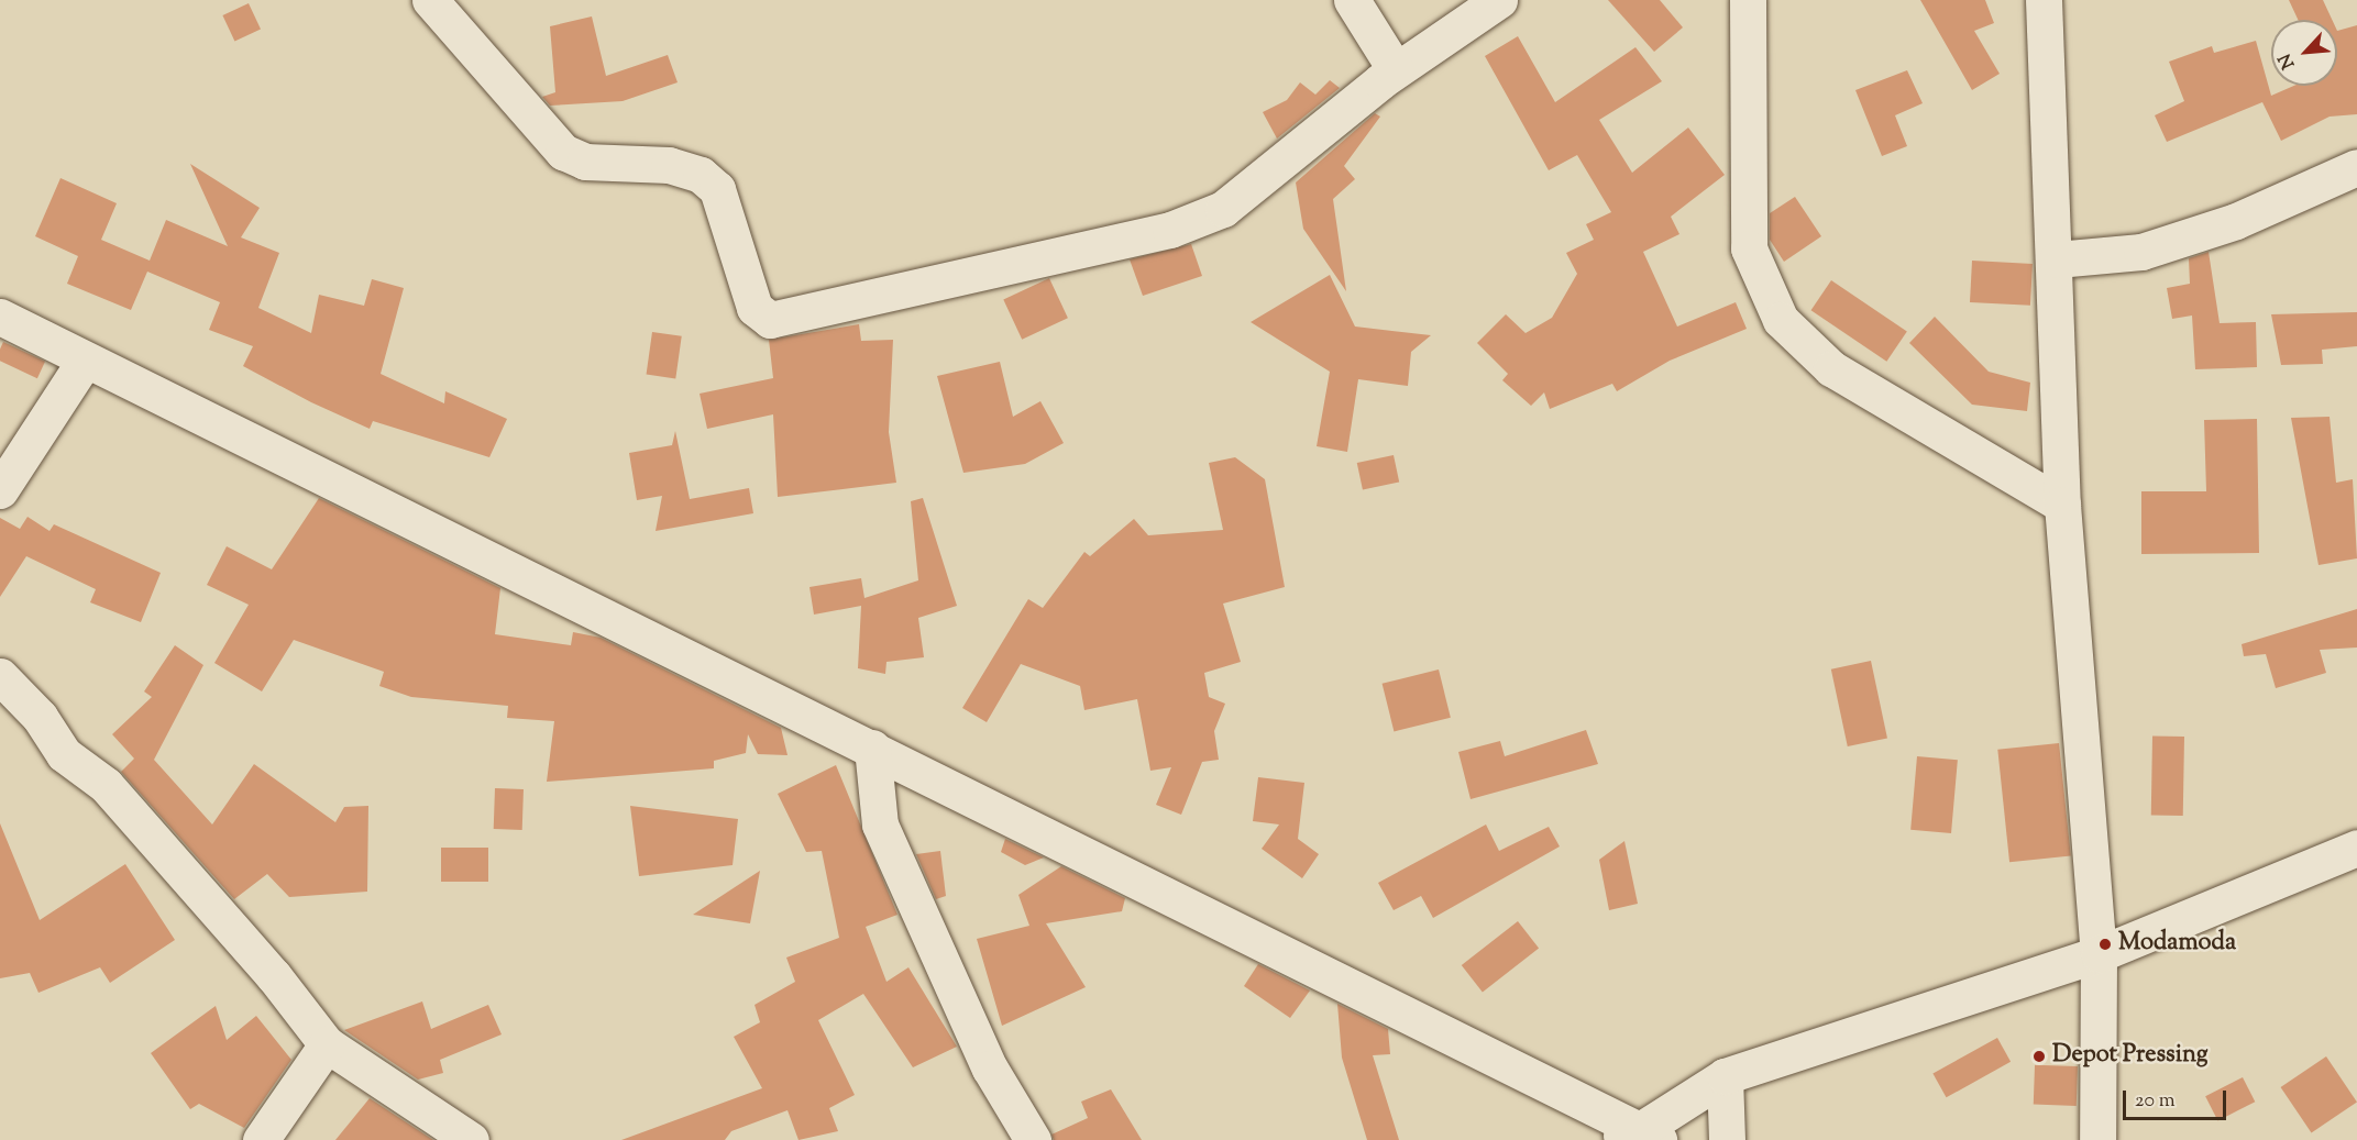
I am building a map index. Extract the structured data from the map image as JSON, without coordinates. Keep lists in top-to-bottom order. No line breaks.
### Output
{"places":["Modamoda","Depot Pressing"],"scale_bar":"20 m","north":"bottom left"}
